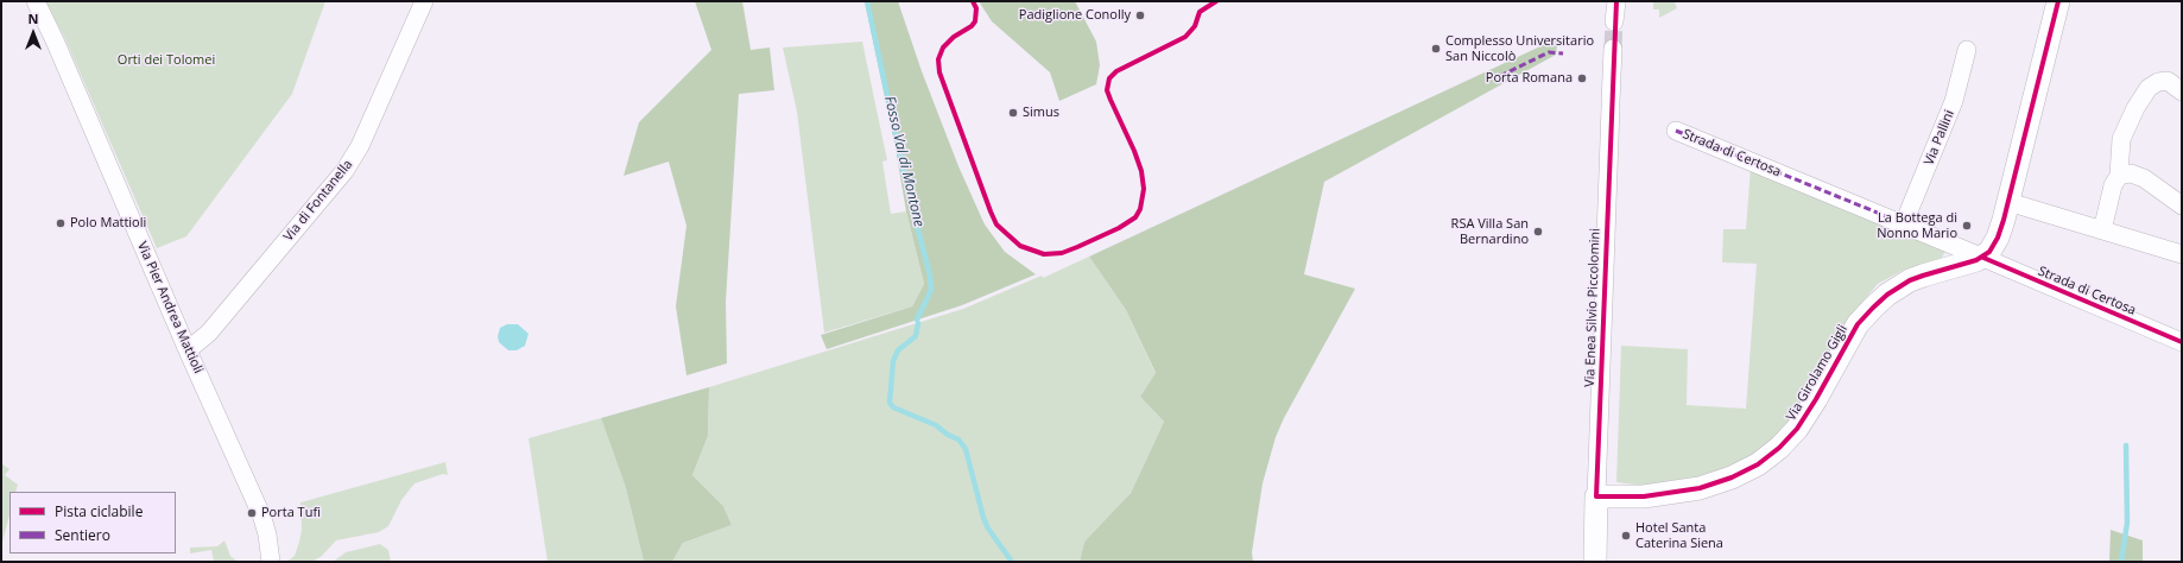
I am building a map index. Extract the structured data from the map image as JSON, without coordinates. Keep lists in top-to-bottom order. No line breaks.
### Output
{"streets":{"main road":["Via Enea Silvio Piccolomini","Via Girolamo Gigli"],"street":["Via Pallini","Strada di Certosa","Via di Fontanella","Via Pier Andrea Mattioli"]},"crossings":[["Via Pallini","Strada di Certosa"],["Strada di Certosa","Via Girolamo Gigli"],["Via di Fontanella","Via Pier Andrea Mattioli"],["Via Enea Silvio Piccolomini","Via Girolamo Gigli"]],"water":["Fosso Val di Montone"],"parks":["Orti dei Tolomei"],"places":["Padiglione Conolly","Complesso Universitario San Niccolò","Porta Romana","Simus","Polo Mattioli","La Bottega di Nonno Mario","RSA Villa San Bernardino","Porta Tufi","Hotel Santa Caterina Siena"],"legend":["Pista ciclabile","Sentiero"],"north":"top"}
